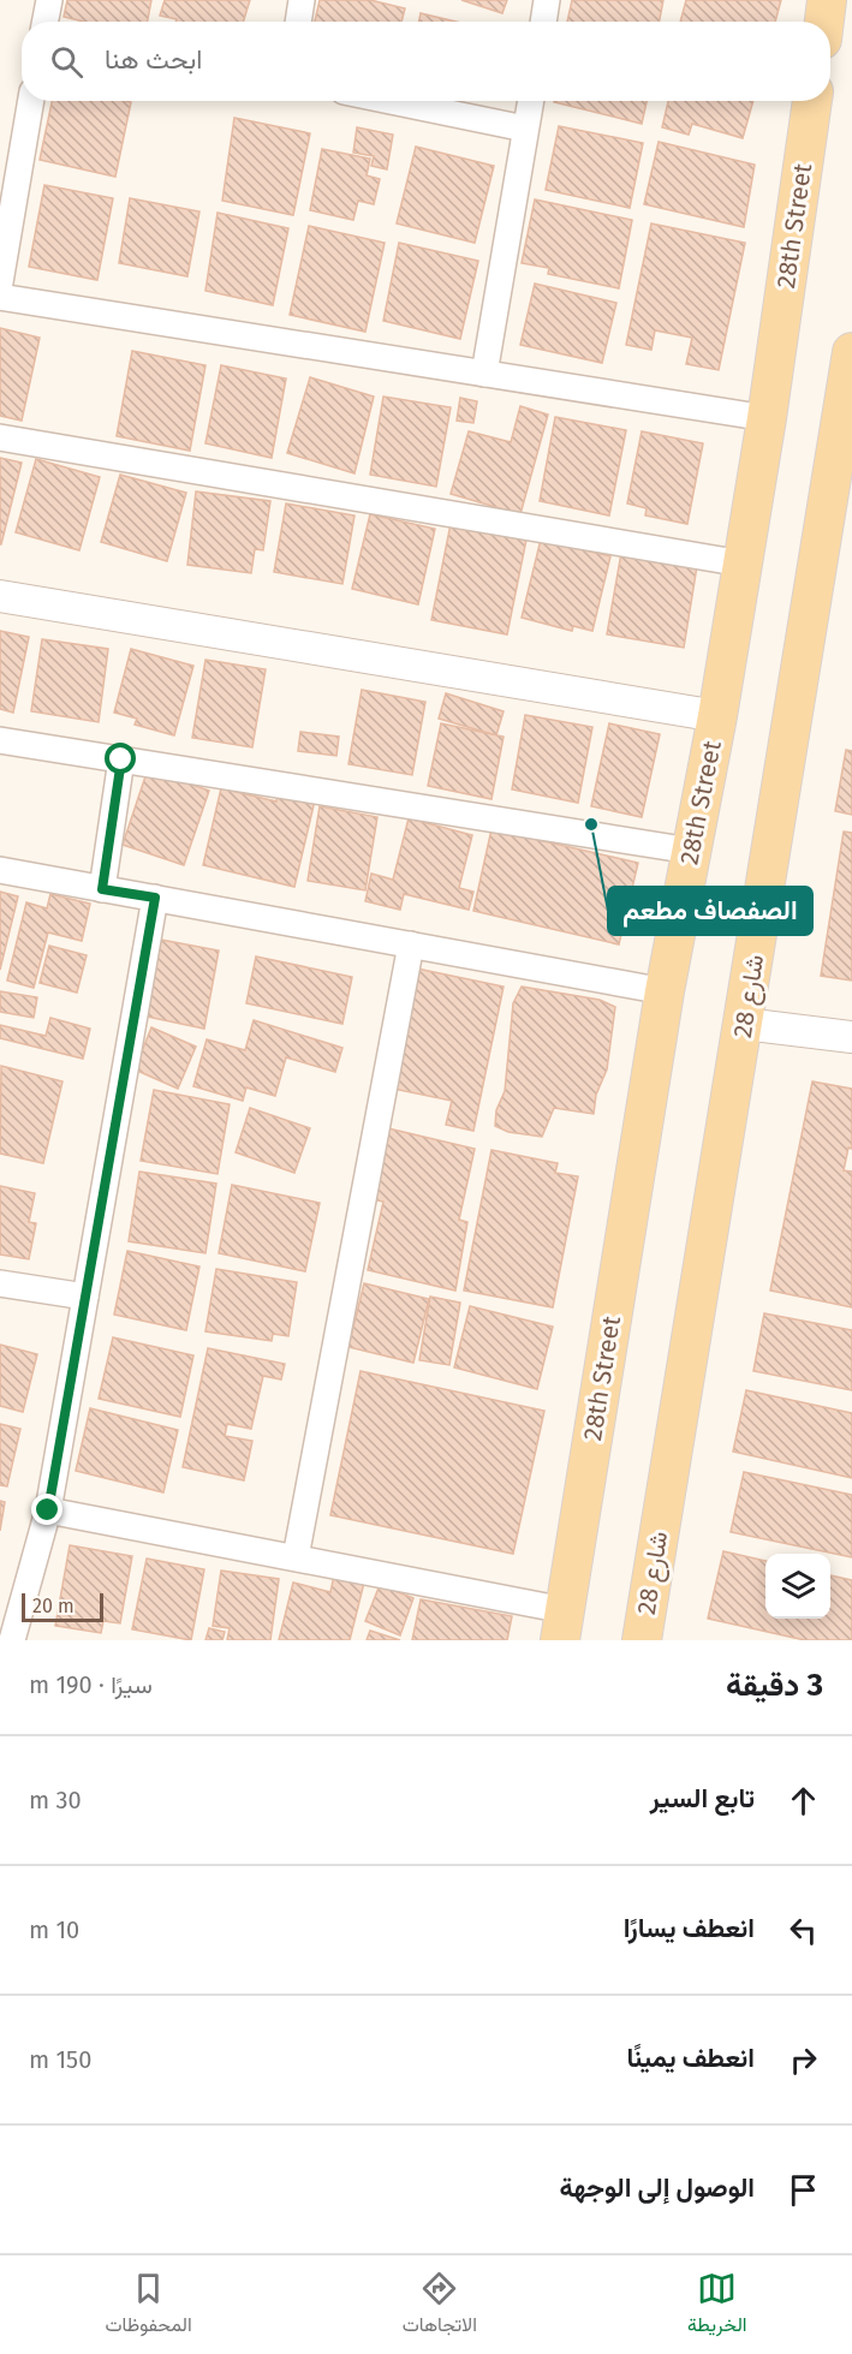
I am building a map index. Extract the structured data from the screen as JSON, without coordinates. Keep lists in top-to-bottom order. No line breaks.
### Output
{"streets":{"main road":["28th Street","شارع 28"]},"places":["الصفصاف مطعم"],"scale_bar":"20 m","page":{"search":"ابحث هنا","scale":"20 m","heading":["3 دقيقة","سيرًا · 190 m"],"list":[["تابع السير","30 m"],["انعطف يسارًا","10 m"],["انعطف يمينًا","150 m"],"الوصول إلى الوجهة"],"nav":["الخريطة","الاتجاهات","المحفوظات"]}}
